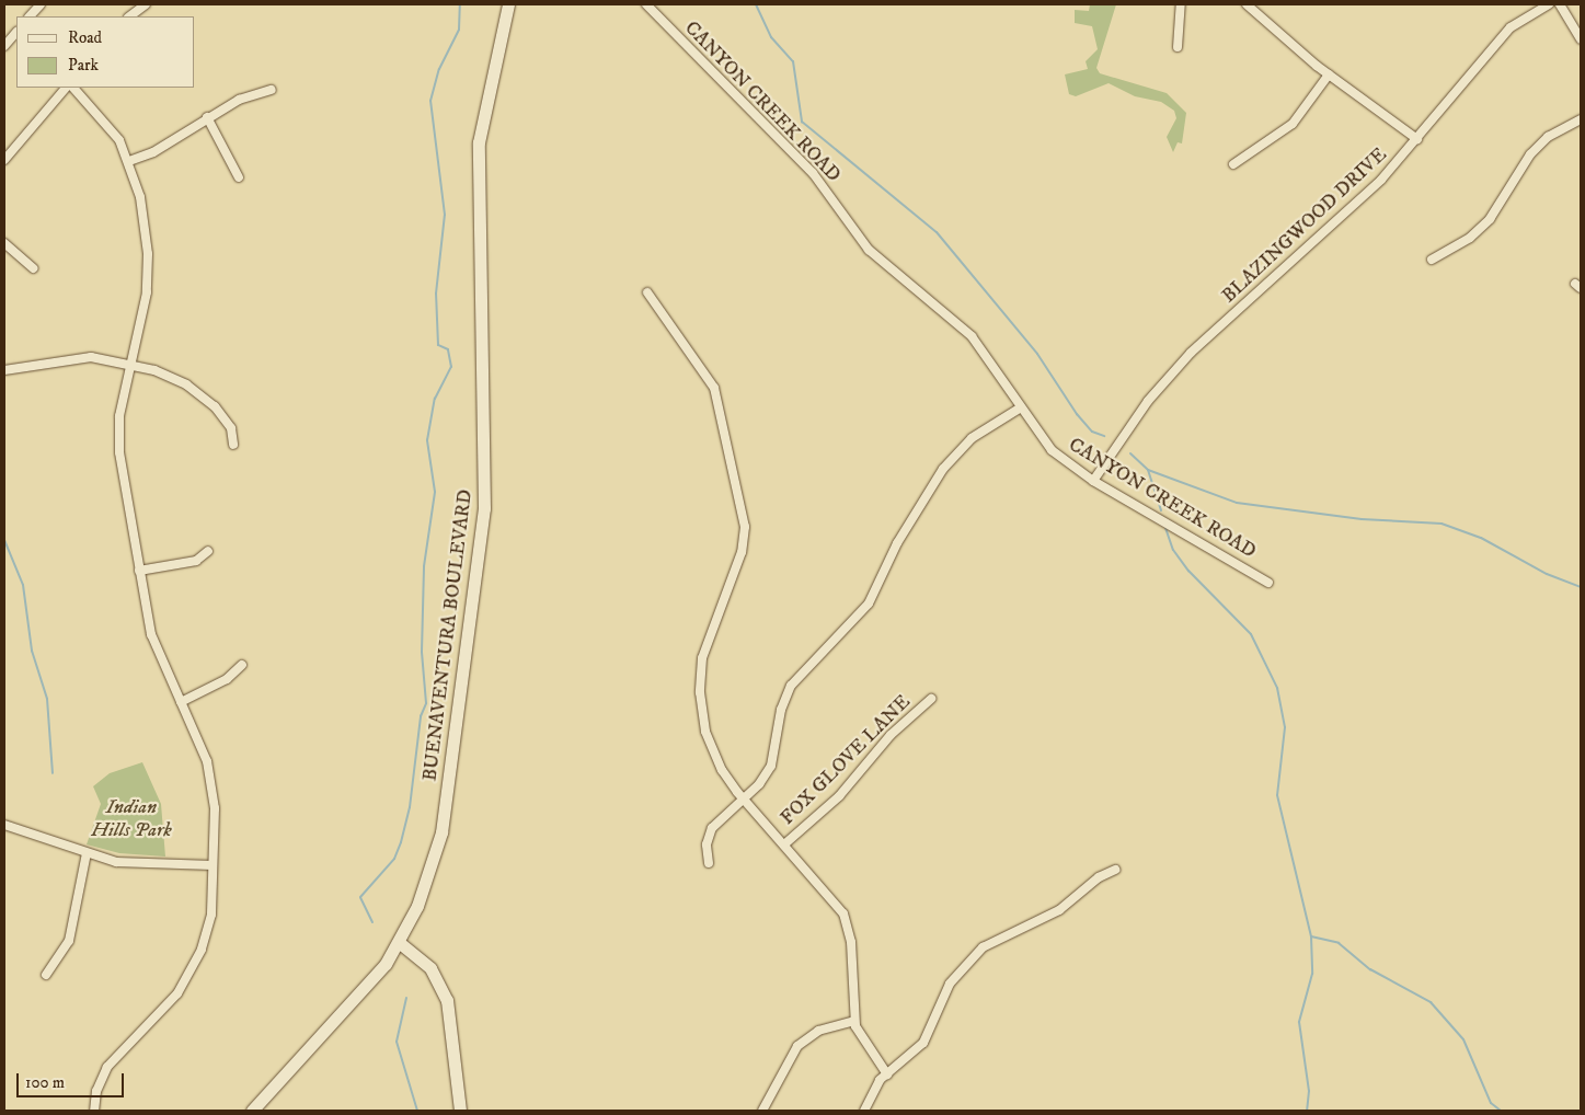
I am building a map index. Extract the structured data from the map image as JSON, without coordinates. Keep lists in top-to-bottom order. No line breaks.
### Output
{"streets":{"main road":["BUENAVENTURA BOULEVARD"],"street":["CANYON CREEK ROAD","BLAZINGWOOD DRIVE","FOX GLOVE LANE"]},"crossings":[["CANYON CREEK ROAD","BLAZINGWOOD DRIVE"]],"parks":["Indian Hills Park"],"legend":["Road","Park"],"scale_bar":"100 m"}
